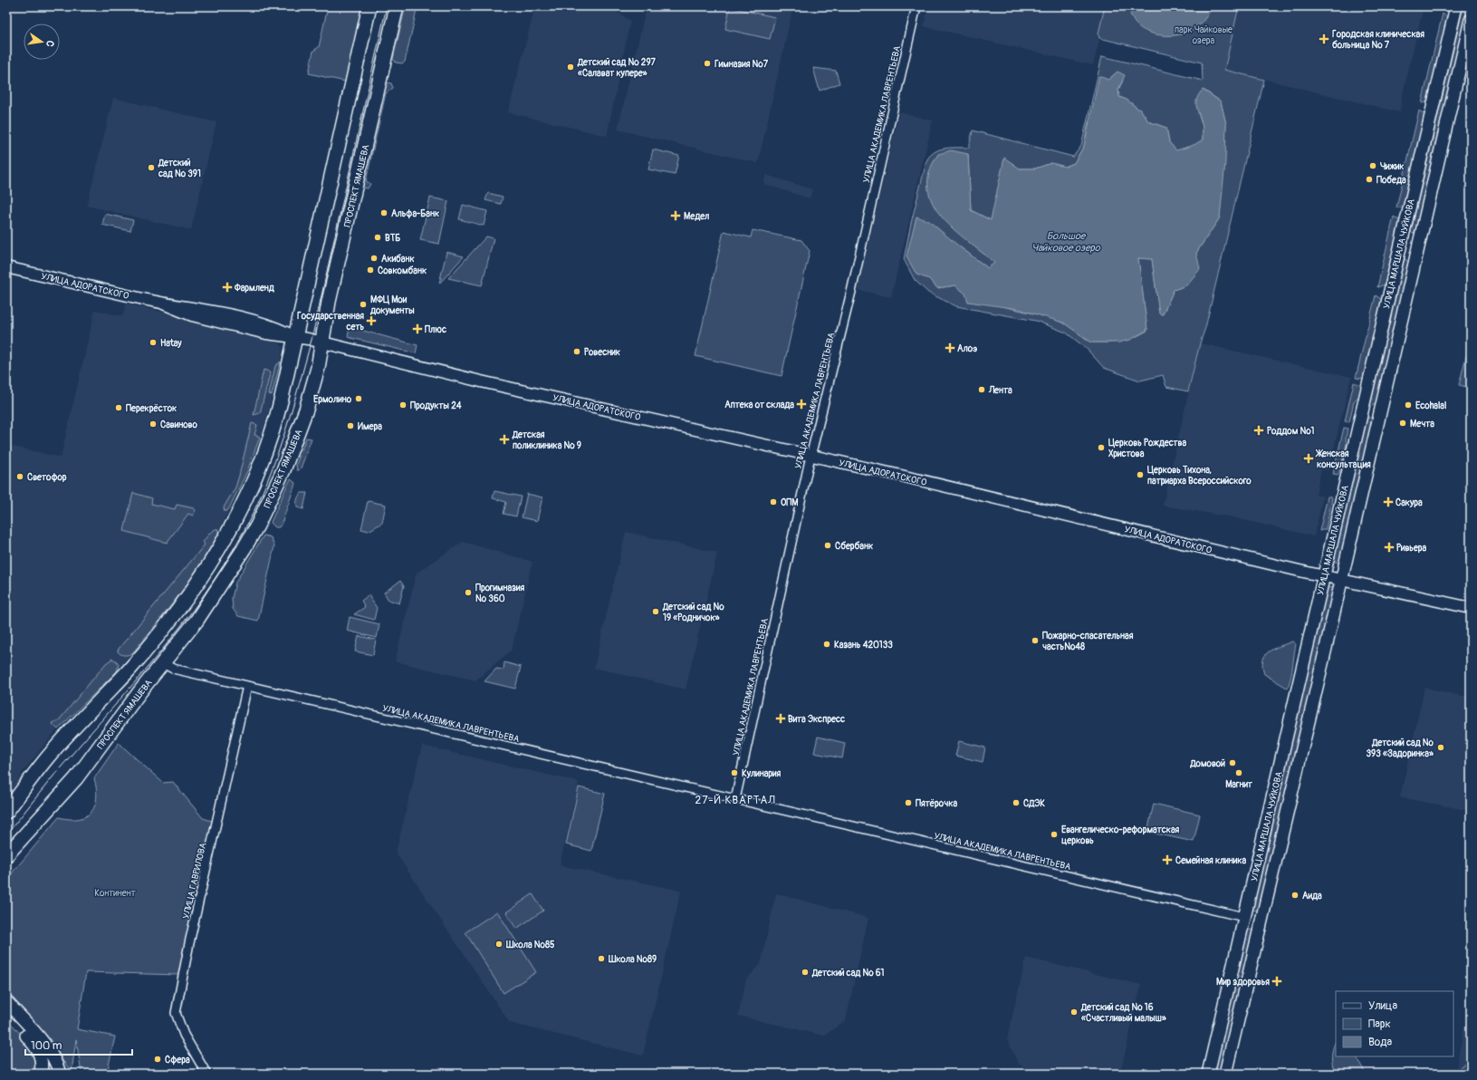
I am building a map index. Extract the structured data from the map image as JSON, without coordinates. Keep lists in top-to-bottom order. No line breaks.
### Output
{"streets":{"main road":["ПРОСПЕКТ ЯМАШЕВА","УЛИЦА МАРШАЛА ЧУЙКОВА"],"street":["УЛИЦА АКАДЕМИКА ЛАВРЕНТЬЕВА","УЛИЦА АДОРАТСКОГО","УЛИЦА ГАВРИЛОВА"]},"crossings":[["УЛИЦА АКАДЕМИКА ЛАВРЕНТЬЕВА","ПРОСПЕКТ ЯМАШЕВА"],["УЛИЦА АКАДЕМИКА ЛАВРЕНТЬЕВА","УЛИЦА МАРШАЛА ЧУЙКОВА"],["УЛИЦА АКАДЕМИКА ЛАВРЕНТЬЕВА","УЛИЦА АДОРАТСКОГО"],["УЛИЦА АКАДЕМИКА ЛАВРЕНТЬЕВА","УЛИЦА ГАВРИЛОВА"],["ПРОСПЕКТ ЯМАШЕВА","УЛИЦА АДОРАТСКОГО"],["УЛИЦА МАРШАЛА ЧУЙКОВА","УЛИЦА АДОРАТСКОГО"]],"districts":["27-Й КВАРТАЛ"],"water":["Большое Чайковое озеро"],"parks":["парк Чайковые озера","Континент"],"places":{"health":["Городская клиническая больница № 7","Медел","Фармленд","Государственная сеть","Плюс","Алоэ","Аптека от склада","Роддом №1","Детская поликлиника № 9","Женская консультация","Сакура","Ривьера","Вита Экспресс","Семейная клиника","Мир здоровья"],"other":["Гимназия №7","Детский сад № 297 «Салават купере»","Чижик","Детский сад № 391","Победа","Альфа-Банк","ВТБ","Акибанк","Совкомбанк","МФЦ Мои документы","Hatay","Ровесник","Лента","Ермолино","Продукты 24","Ecohalal","Перекрёсток","Мечта","Савиново","Имера","Церковь Рождества Христова","Церковь Тихона, патриарха Всероссийского","Светофор","ОПМ","Сбербанк","Прогимназия № 360","Детский сад № 19 «Родничок»","Пожарно-спасательная часть№48","Казань 420133","Детский сад № 393 «Задоринка»","Домовой","Кулинария","Магнит","Пятёрочка","СДЭК","Евангелическо-реформатская церковь","Аида","Школа №85","Школа №89","Детский сад № 61","Детский сад № 16 «Счастливый малыш»","Сфера"]},"legend":["Улица","Парк","Вода"],"scale_bar":"100 m","north":"right"}
